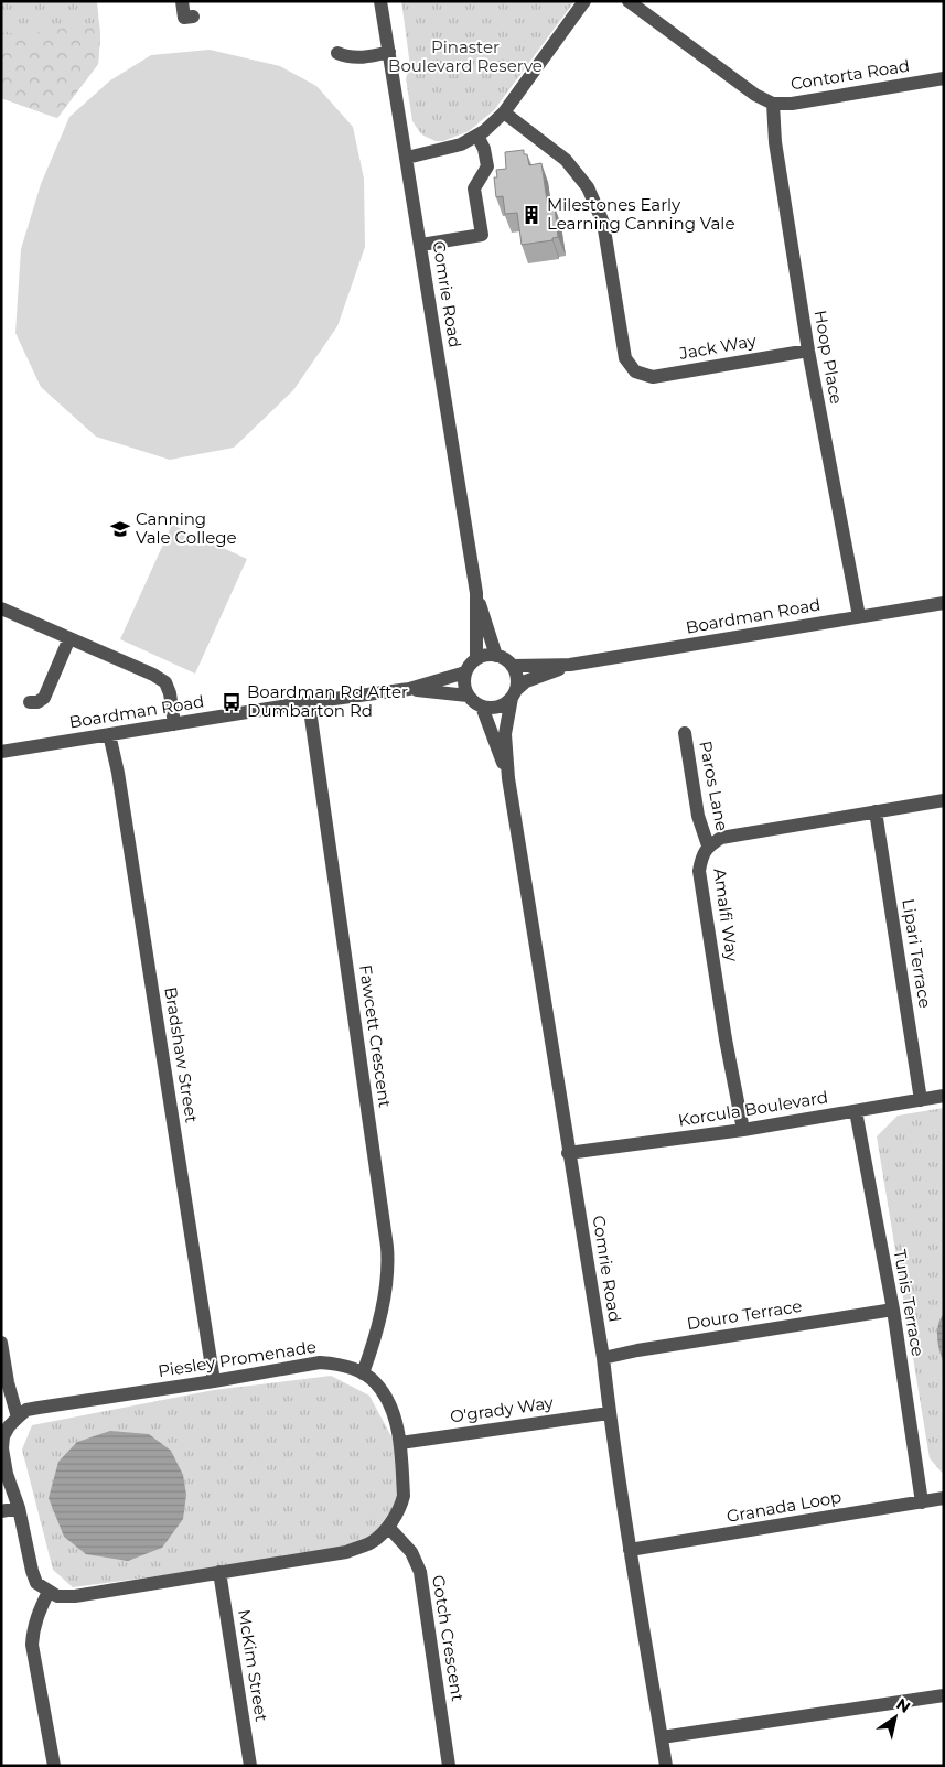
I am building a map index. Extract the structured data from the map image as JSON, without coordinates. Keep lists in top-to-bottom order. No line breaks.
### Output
{"streets":{"street":["Contorta Road","Comrie Road","Jack Way","Hoop Place","Boardman Road","Paros Lane","Amalfi Way","Lipari Terrace","Fawcett Crescent","Bradshaw Street","Korcula Boulevard","Tunis Terrace","Douro Terrace","Piesley Promenade","O'grady Way","Granada Loop","Gotch Crescent","McKim Street"]},"crossings":[["Contorta Road","Hoop Place"],["Comrie Road","Boardman Road"],["Comrie Road","Korcula Boulevard"],["Comrie Road","Douro Terrace"],["Comrie Road","O'grady Way"],["Comrie Road","Granada Loop"],["Jack Way","Hoop Place"],["Hoop Place","Boardman Road"],["Boardman Road","Fawcett Crescent"],["Boardman Road","Bradshaw Street"],["Paros Lane","Amalfi Way"],["Amalfi Way","Lipari Terrace"],["Amalfi Way","Korcula Boulevard"],["Lipari Terrace","Korcula Boulevard"],["Fawcett Crescent","Piesley Promenade"],["Bradshaw Street","Piesley Promenade"],["Korcula Boulevard","Tunis Terrace"],["Tunis Terrace","Douro Terrace"],["Tunis Terrace","Granada Loop"],["Piesley Promenade","O'grady Way"],["Piesley Promenade","Gotch Crescent"],["Piesley Promenade","McKim Street"]],"parks":["Pinaster Boulevard Reserve"],"places":{"building":["Milestones Early Learning Canning Vale"],"school or university":["Canning Vale College"],"bus stop":["Boardman Rd After Dumbarton Rd"]},"north":"top right"}
